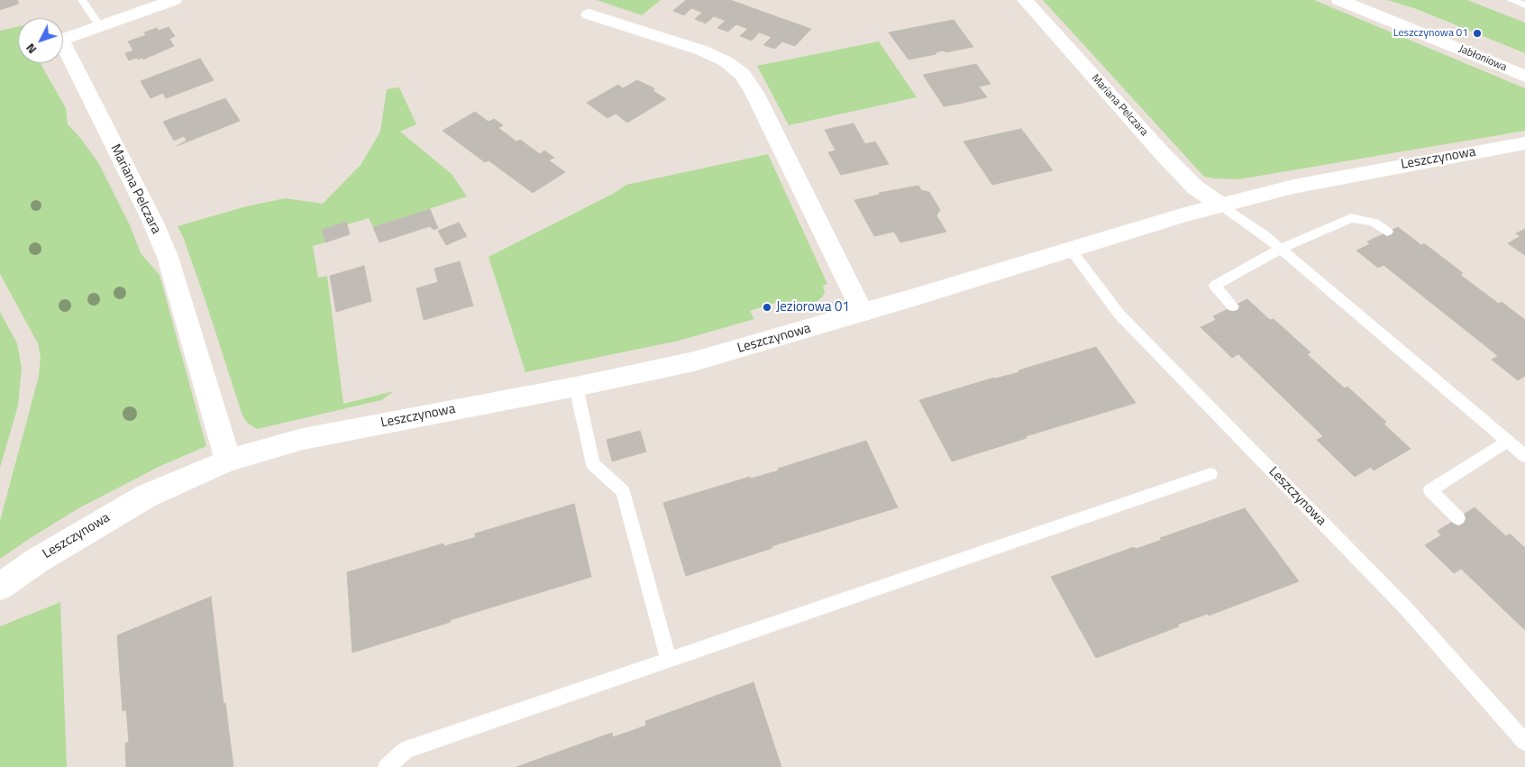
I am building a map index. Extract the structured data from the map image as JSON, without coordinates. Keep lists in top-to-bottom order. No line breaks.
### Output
{"streets":{"street":["Jabłoniowa","Mariana Pelczara","Leszczynowa"]},"crossings":[["Mariana Pelczara","Leszczynowa"]],"places":["Leszczynowa 01","Jeziorowa 01"],"north":"bottom left"}
